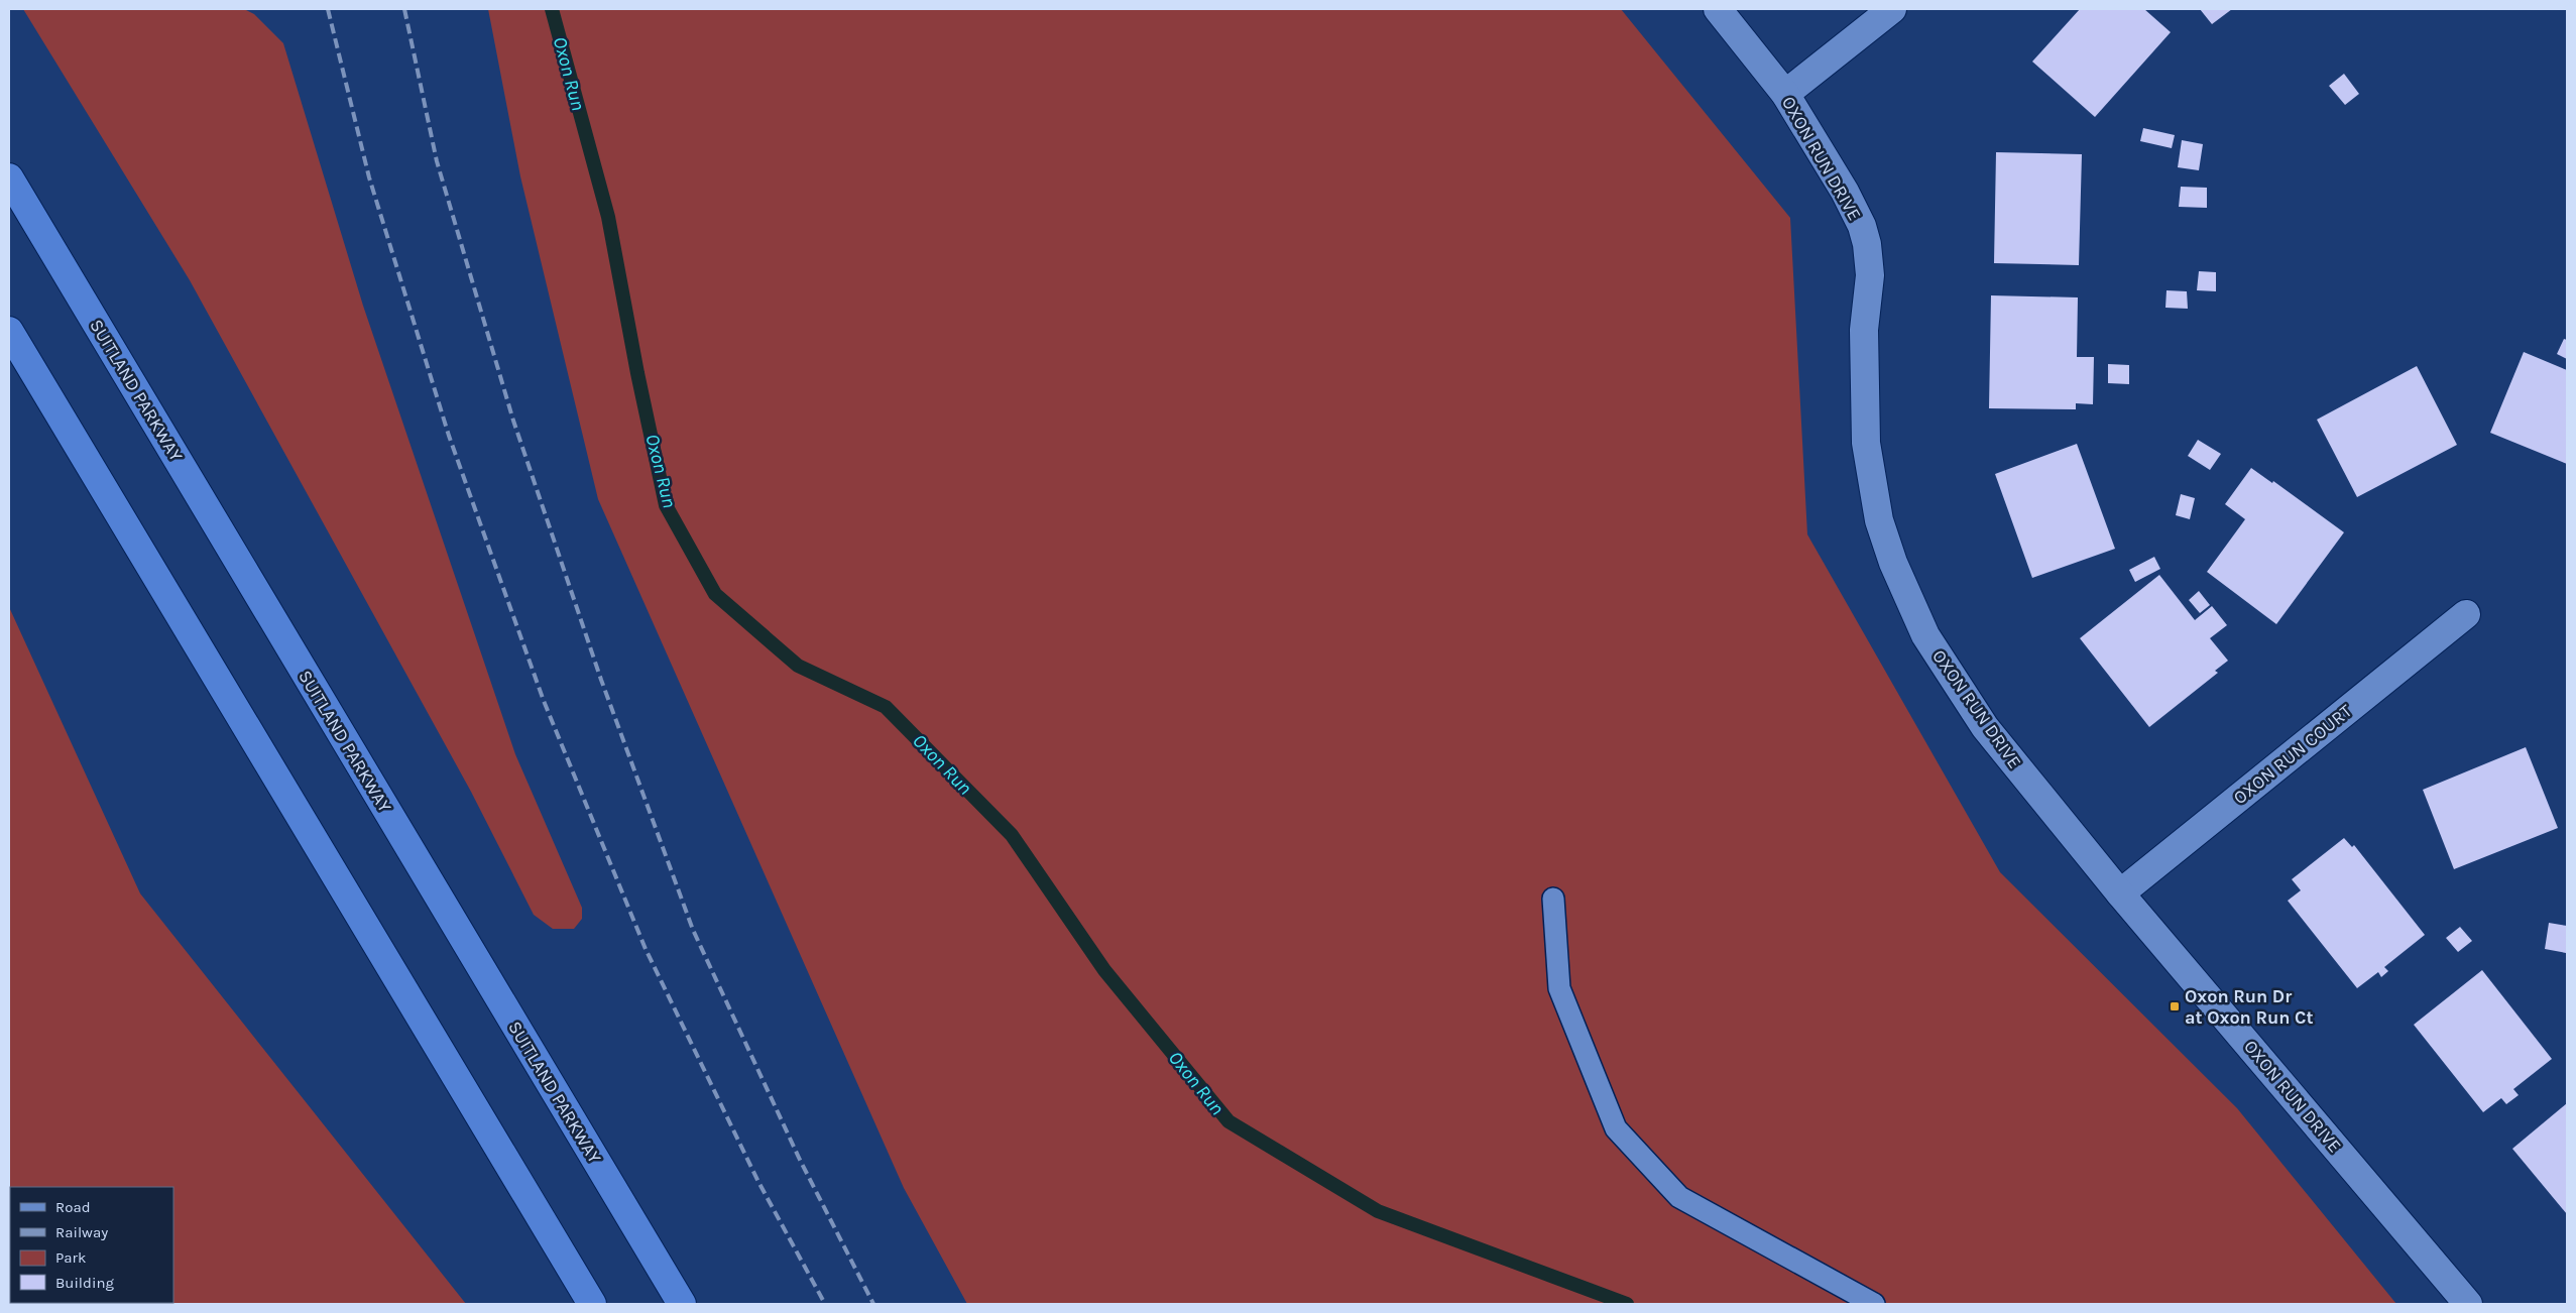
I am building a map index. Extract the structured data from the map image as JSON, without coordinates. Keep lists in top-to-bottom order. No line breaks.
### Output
{"streets":{"highway":["SUITLAND PARKWAY"],"street":["OXON RUN DRIVE","OXON RUN COURT"]},"crossings":[["OXON RUN DRIVE","OXON RUN COURT"]],"water":["Oxon Run"],"places":{"transit":["Oxon Run Dr at Oxon Run Ct"]},"legend":["Road","Railway","Park","Building"]}
